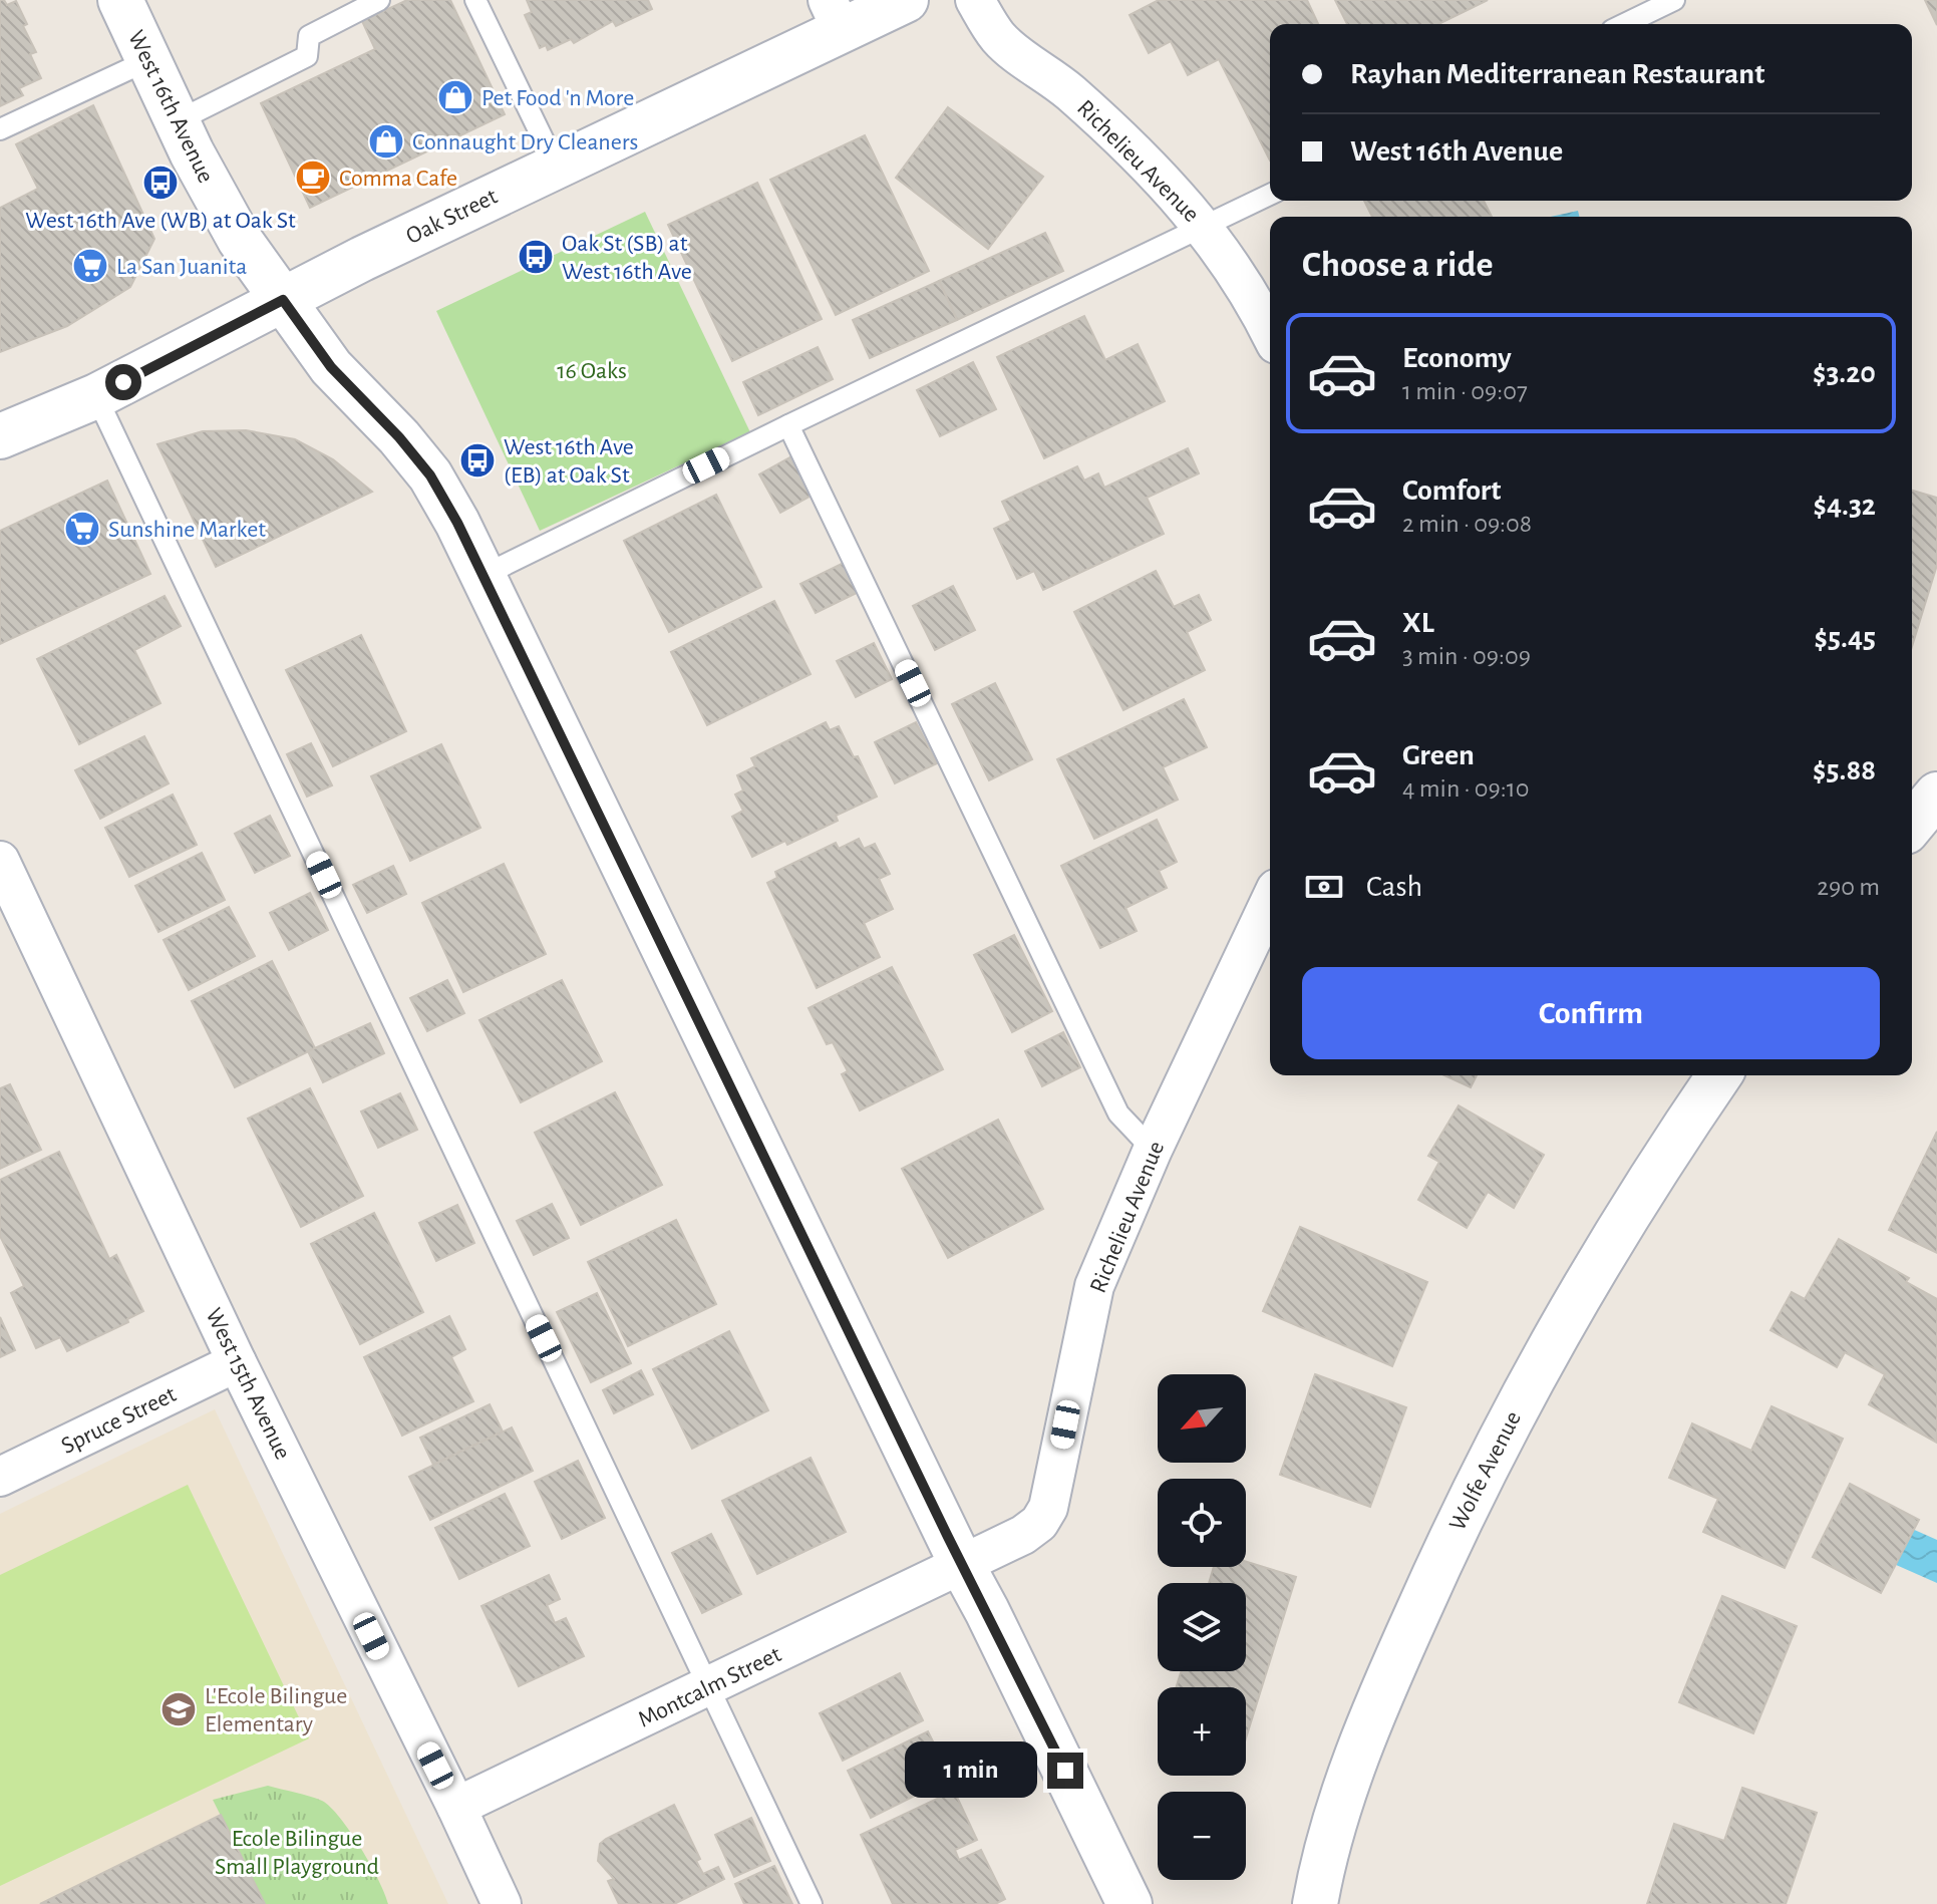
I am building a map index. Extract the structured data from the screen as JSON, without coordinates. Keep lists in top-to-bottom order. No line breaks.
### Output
{"streets":{"street":["West 16th Avenue","Richelieu Avenue","Oak Street","West 15th Avenue","Spruce Street","Wolfe Avenue","Montcalm Street"]},"crossings":[["West 16th Avenue","Richelieu Avenue"],["West 16th Avenue","Oak Street"],["West 16th Avenue","Montcalm Street"],["Richelieu Avenue","Montcalm Street"],["West 15th Avenue","Spruce Street"],["West 15th Avenue","Montcalm Street"]],"parks":["16 Oaks","Ecole Bilingue Small Playground"],"places":{"shop":["Pet Food 'n More","Connaught Dry Cleaners"],"cafe":["Comma Cafe"],"bus stop":["West 16th Ave (WB) at Oak St","Oak St (SB) at West 16th Ave","West 16th Ave (EB) at Oak St"],"supermarket":["La San Juanita","Sunshine Market"],"school or university":["L'Ecole Bilingue Elementary"]},"north":"bottom left","page":{"banner":["Rayhan Mediterranean Restaurant","West 16th Avenue"],"heading":"Choose a ride","list":[{"name":"Economy","note":"1 min · 09:07","value":"$3.20"},{"name":"Comfort","note":"2 min · 09:08","value":"$4.32"},{"name":"XL","note":"3 min · 09:09","value":"$5.45"},{"name":"Green","note":"4 min · 09:10","value":"$5.88"}],"pay":["Cash","290 m"],"buttons":"Confirm","map_buttons":["+","−"],"bubble":"1 min"}}
